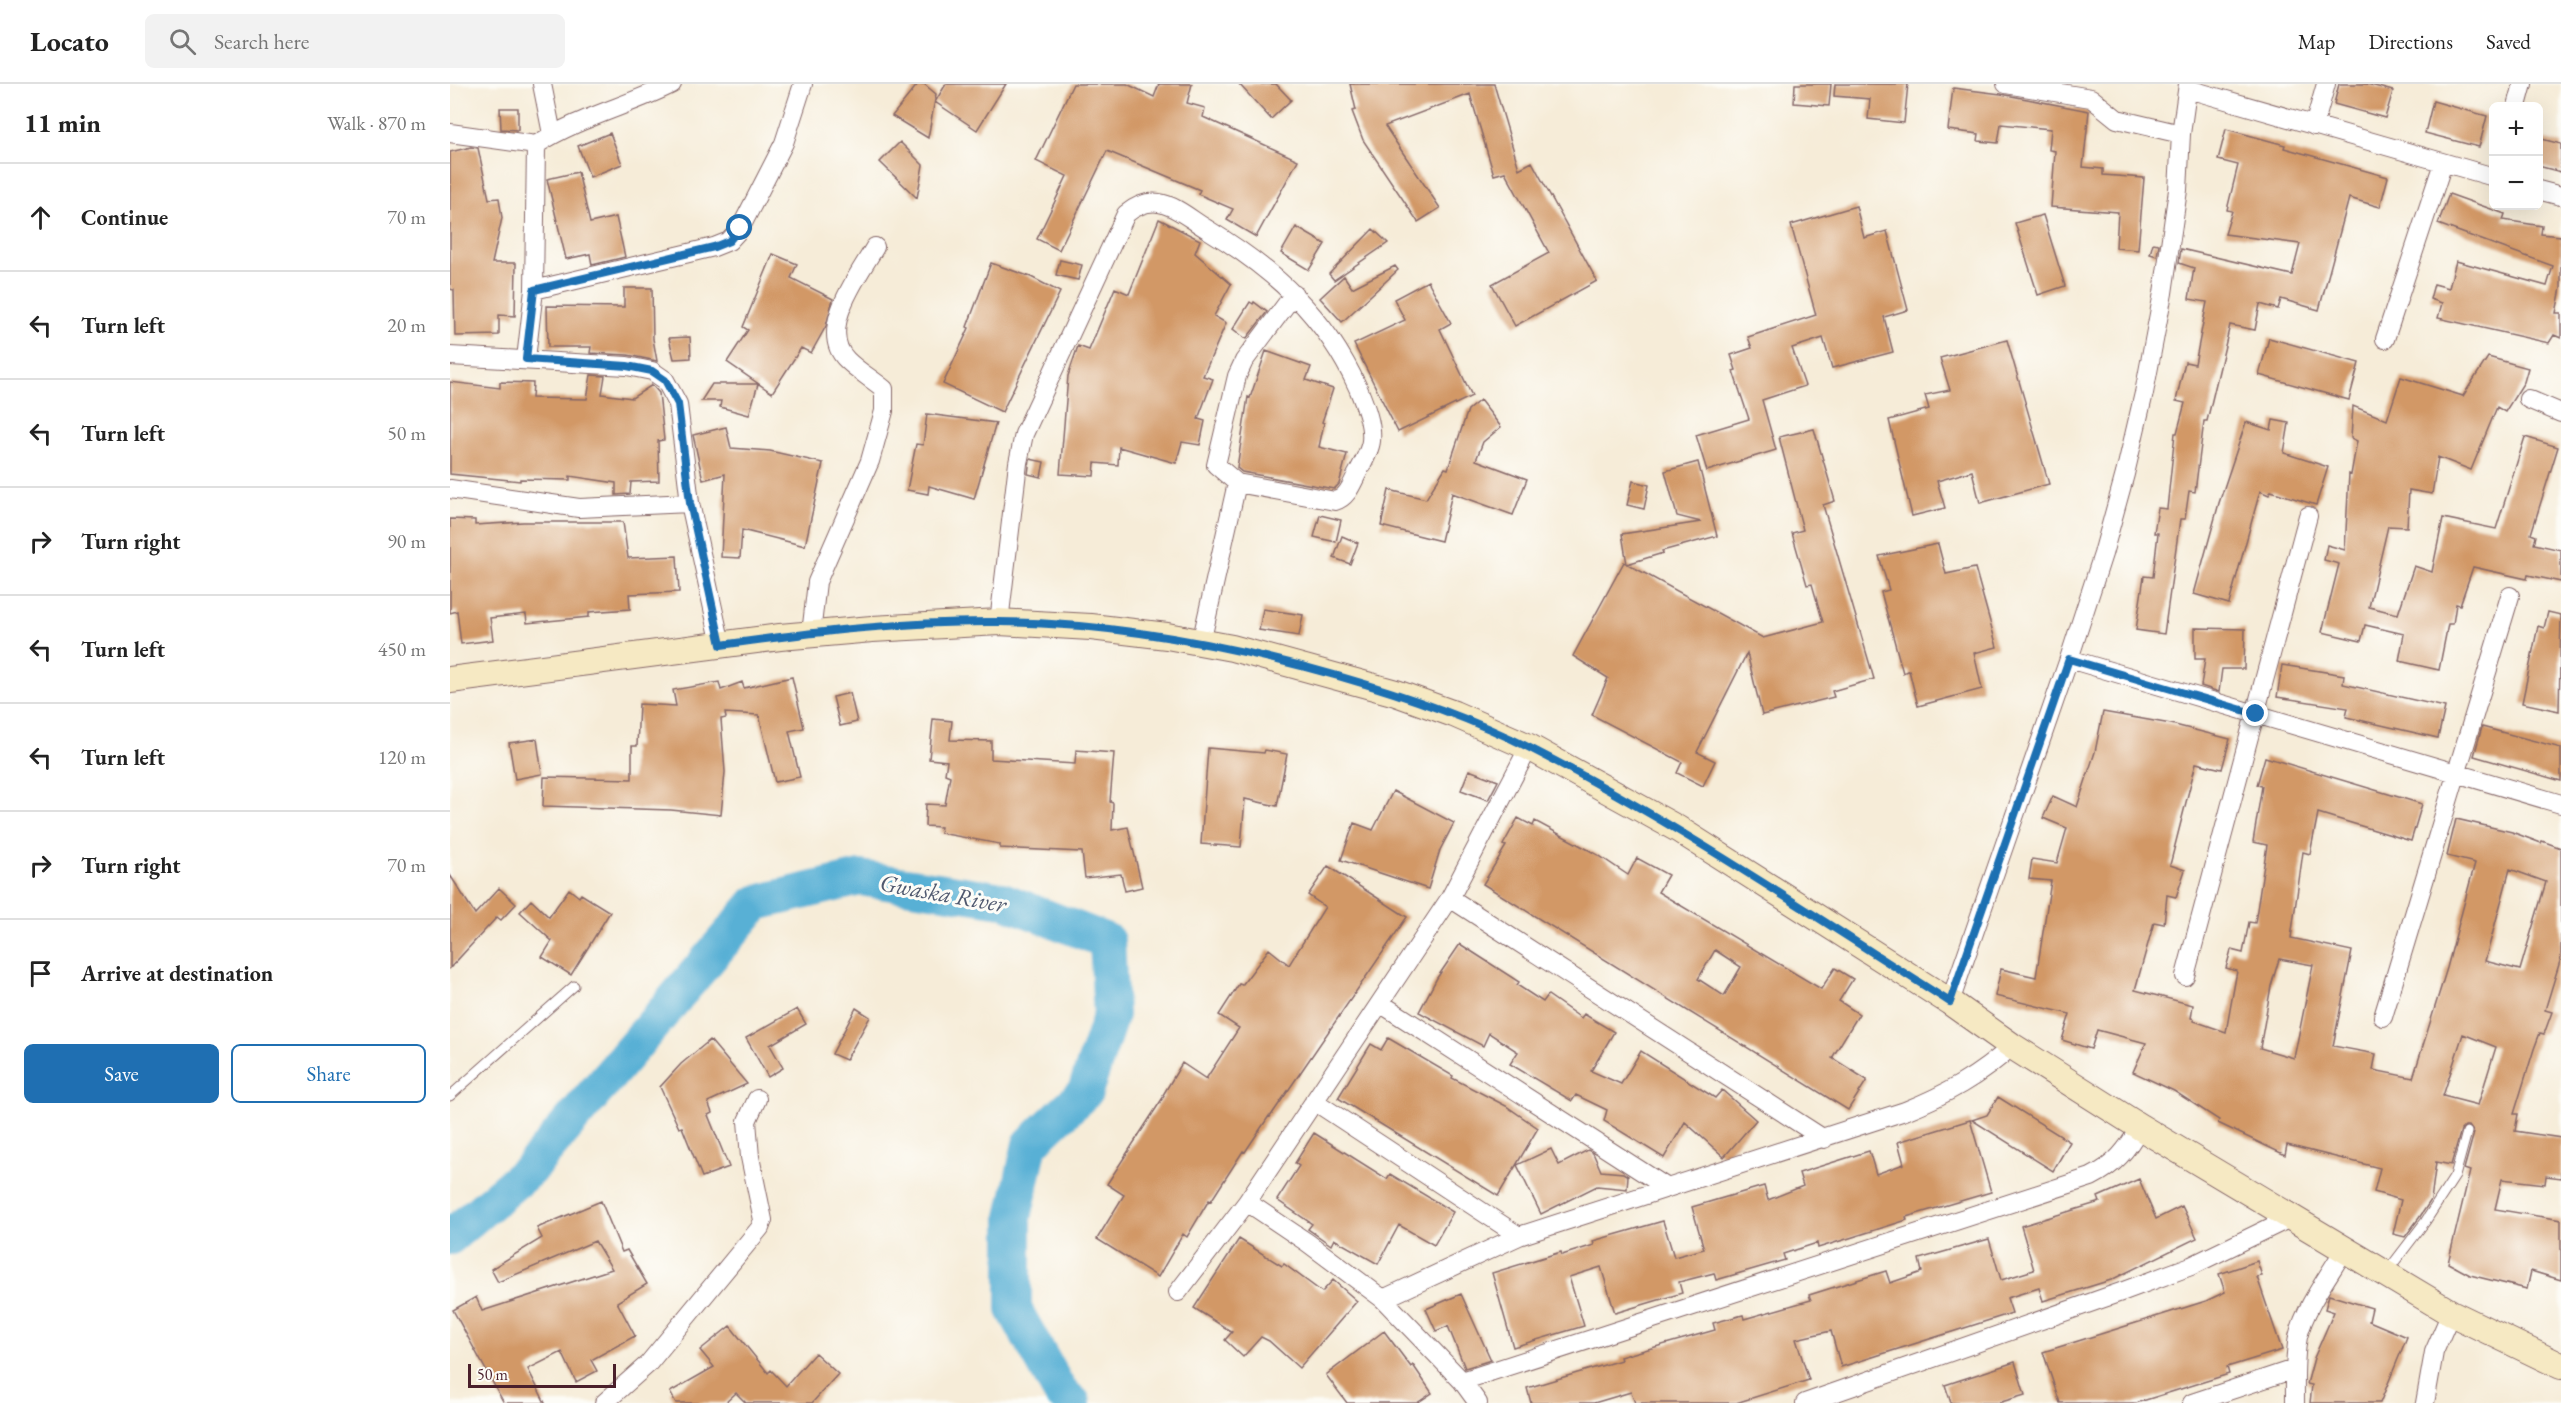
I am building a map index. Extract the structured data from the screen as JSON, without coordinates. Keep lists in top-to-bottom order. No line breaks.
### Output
{"water":["Gwaska River"],"scale_bar":"50 m","page":{"header":"Locato","search":"Search here","nav":["Map","Directions","Saved"],"heading":["11 min","Walk · 870 m"],"map_buttons":["+","−"],"list":[["Continue","70 m"],["Turn left","20 m"],["Turn left","50 m"],["Turn right","90 m"],["Turn left","450 m"],["Turn left","120 m"],["Turn right","70 m"],"Arrive at destination"],"buttons":["Save","Share"],"scale":"50 m"}}
